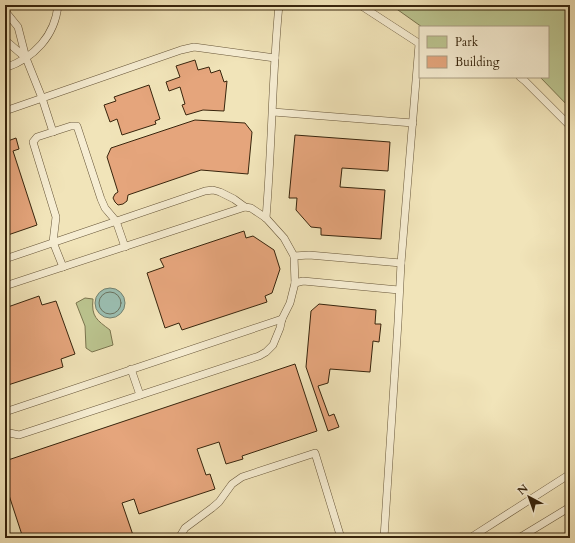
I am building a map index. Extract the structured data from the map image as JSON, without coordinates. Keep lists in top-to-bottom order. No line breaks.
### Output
{"legend":["Park","Building"],"north":"top left"}
